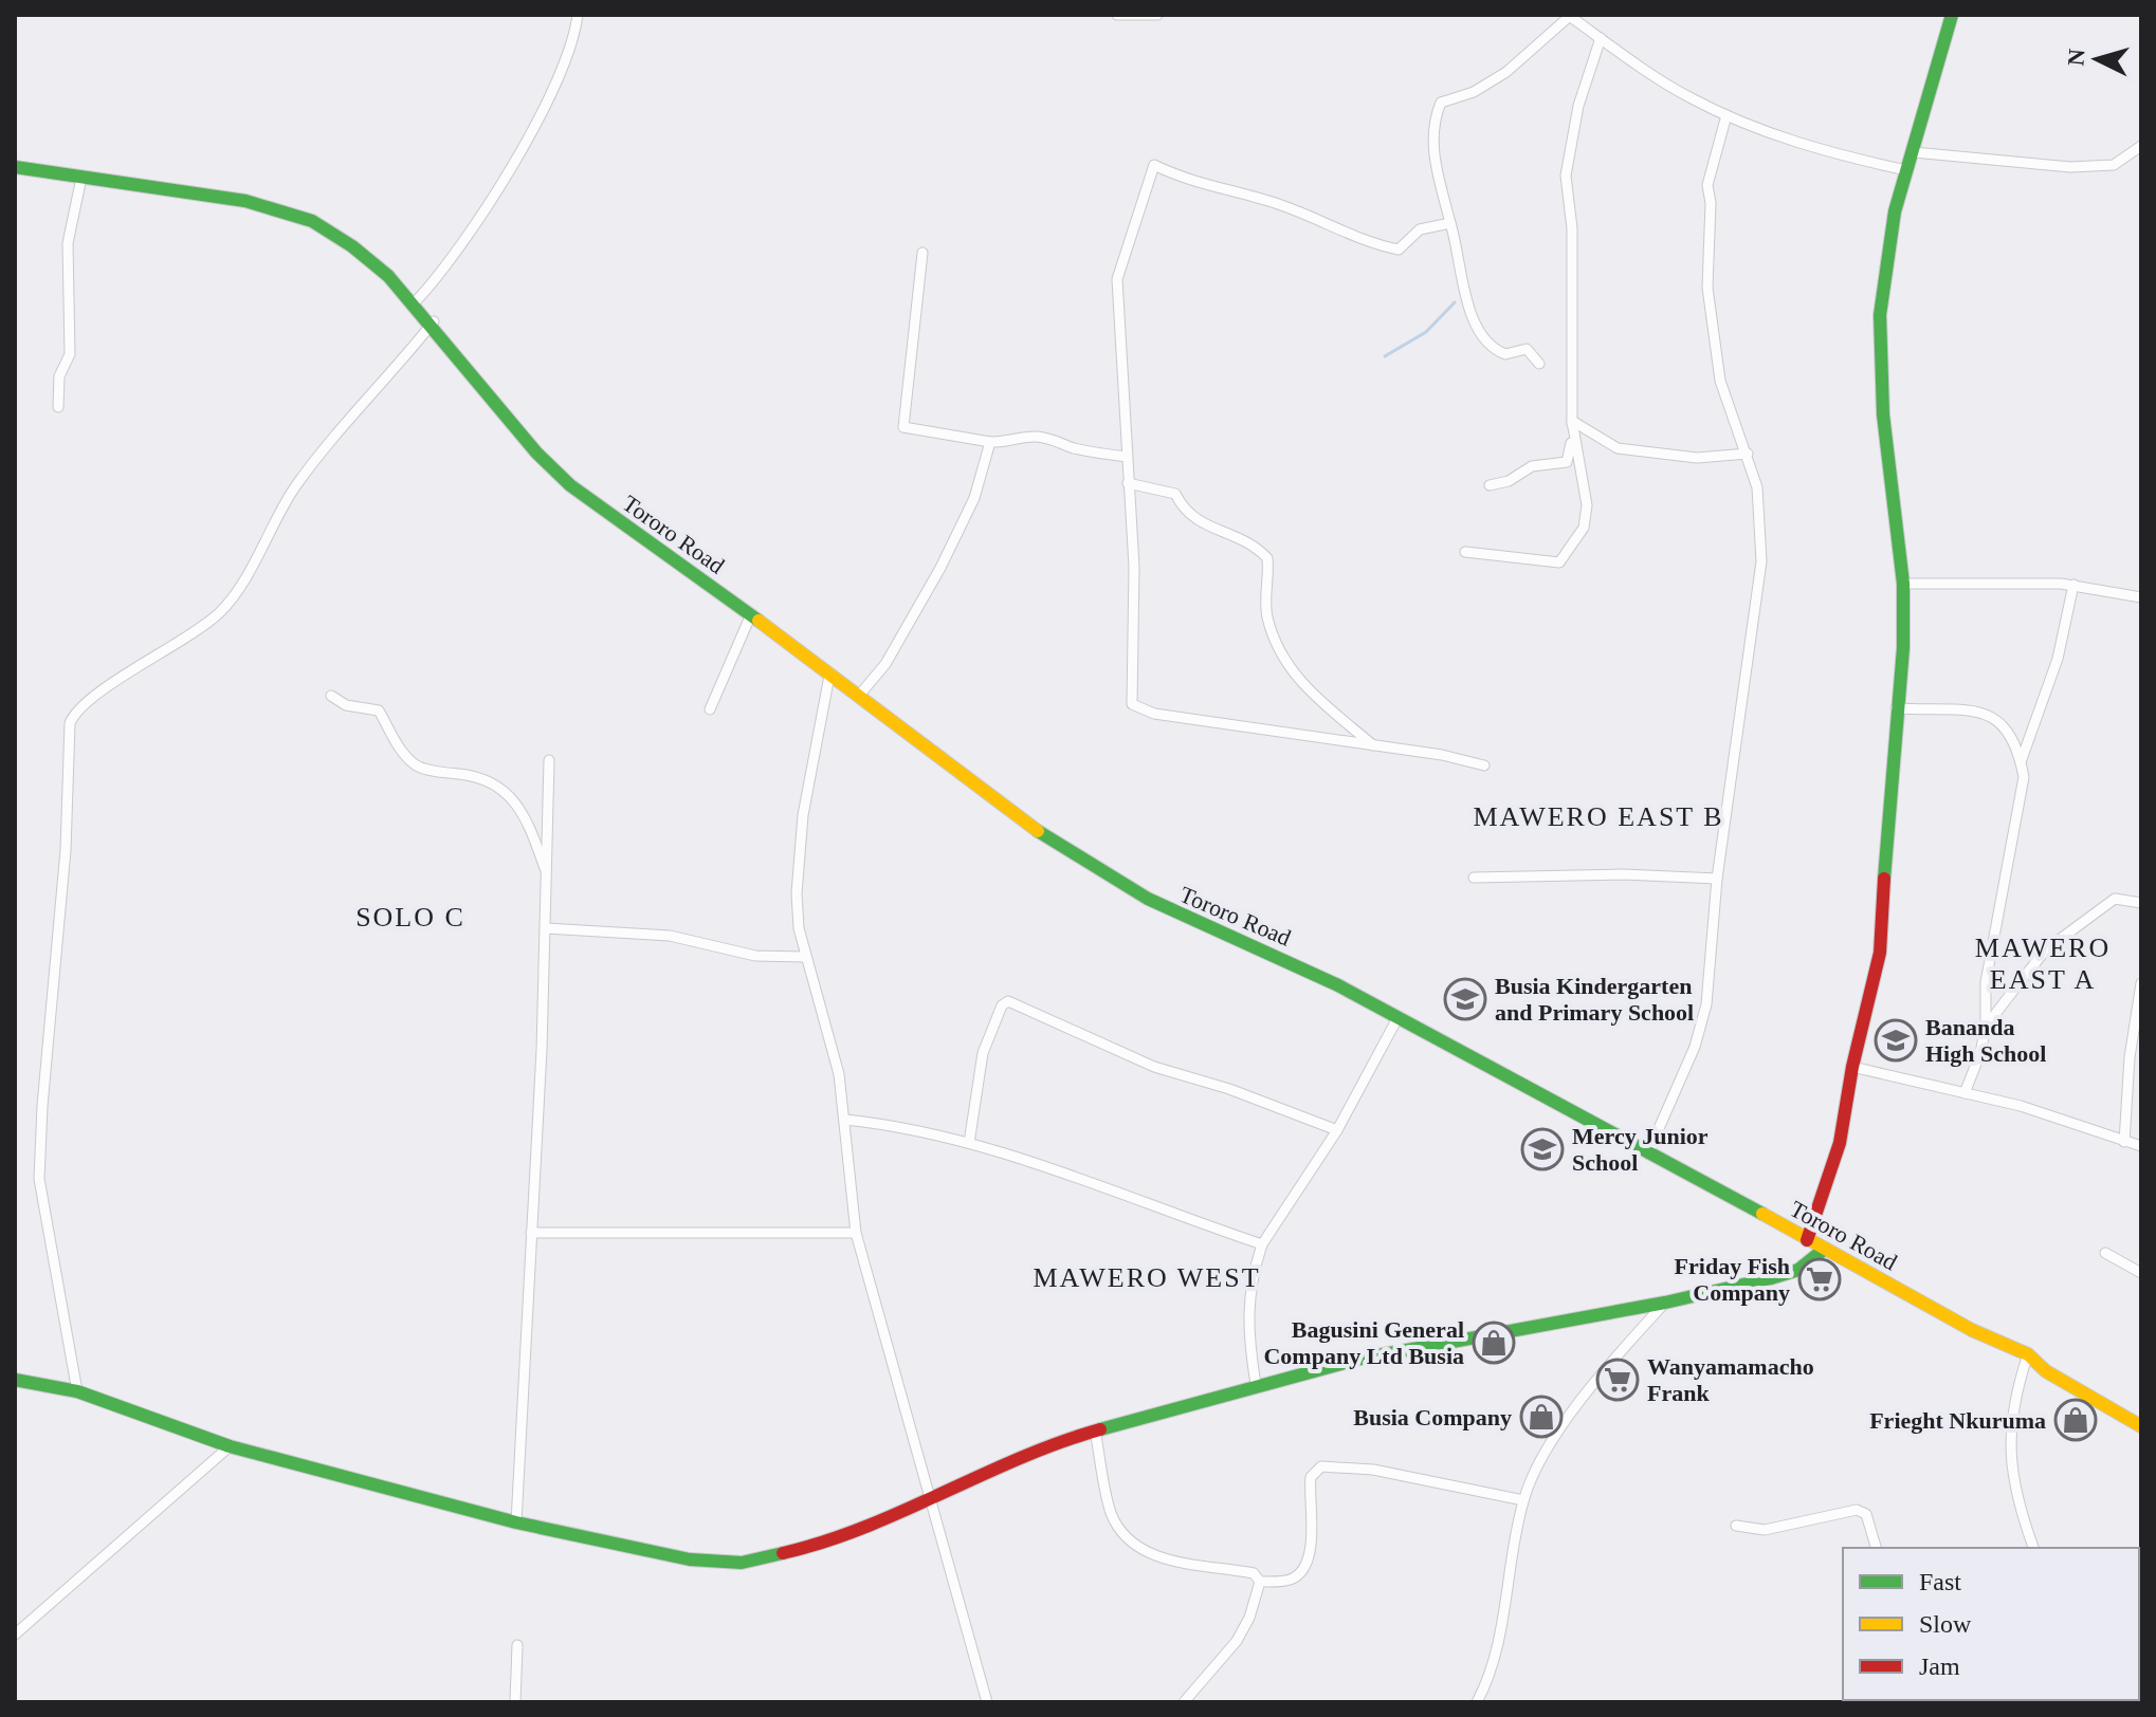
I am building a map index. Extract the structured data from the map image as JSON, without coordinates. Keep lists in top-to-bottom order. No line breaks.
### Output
{"streets":{"main road":["Tororo Road"]},"districts":["MAWERO EAST B","SOLO C","MAWERO EAST A","MAWERO WEST"],"places":{"school or university":["Busia Kindergarten and Primary School","Bananda High School","Mercy Junior School"],"supermarket":["Friday Fish Company","Wanyamamacho Frank"],"shop":["Bagusini General Company Ltd Busia","Busia Company","Frieght Nkuruma"]},"legend":["Fast","Slow","Jam"],"north":"left"}
